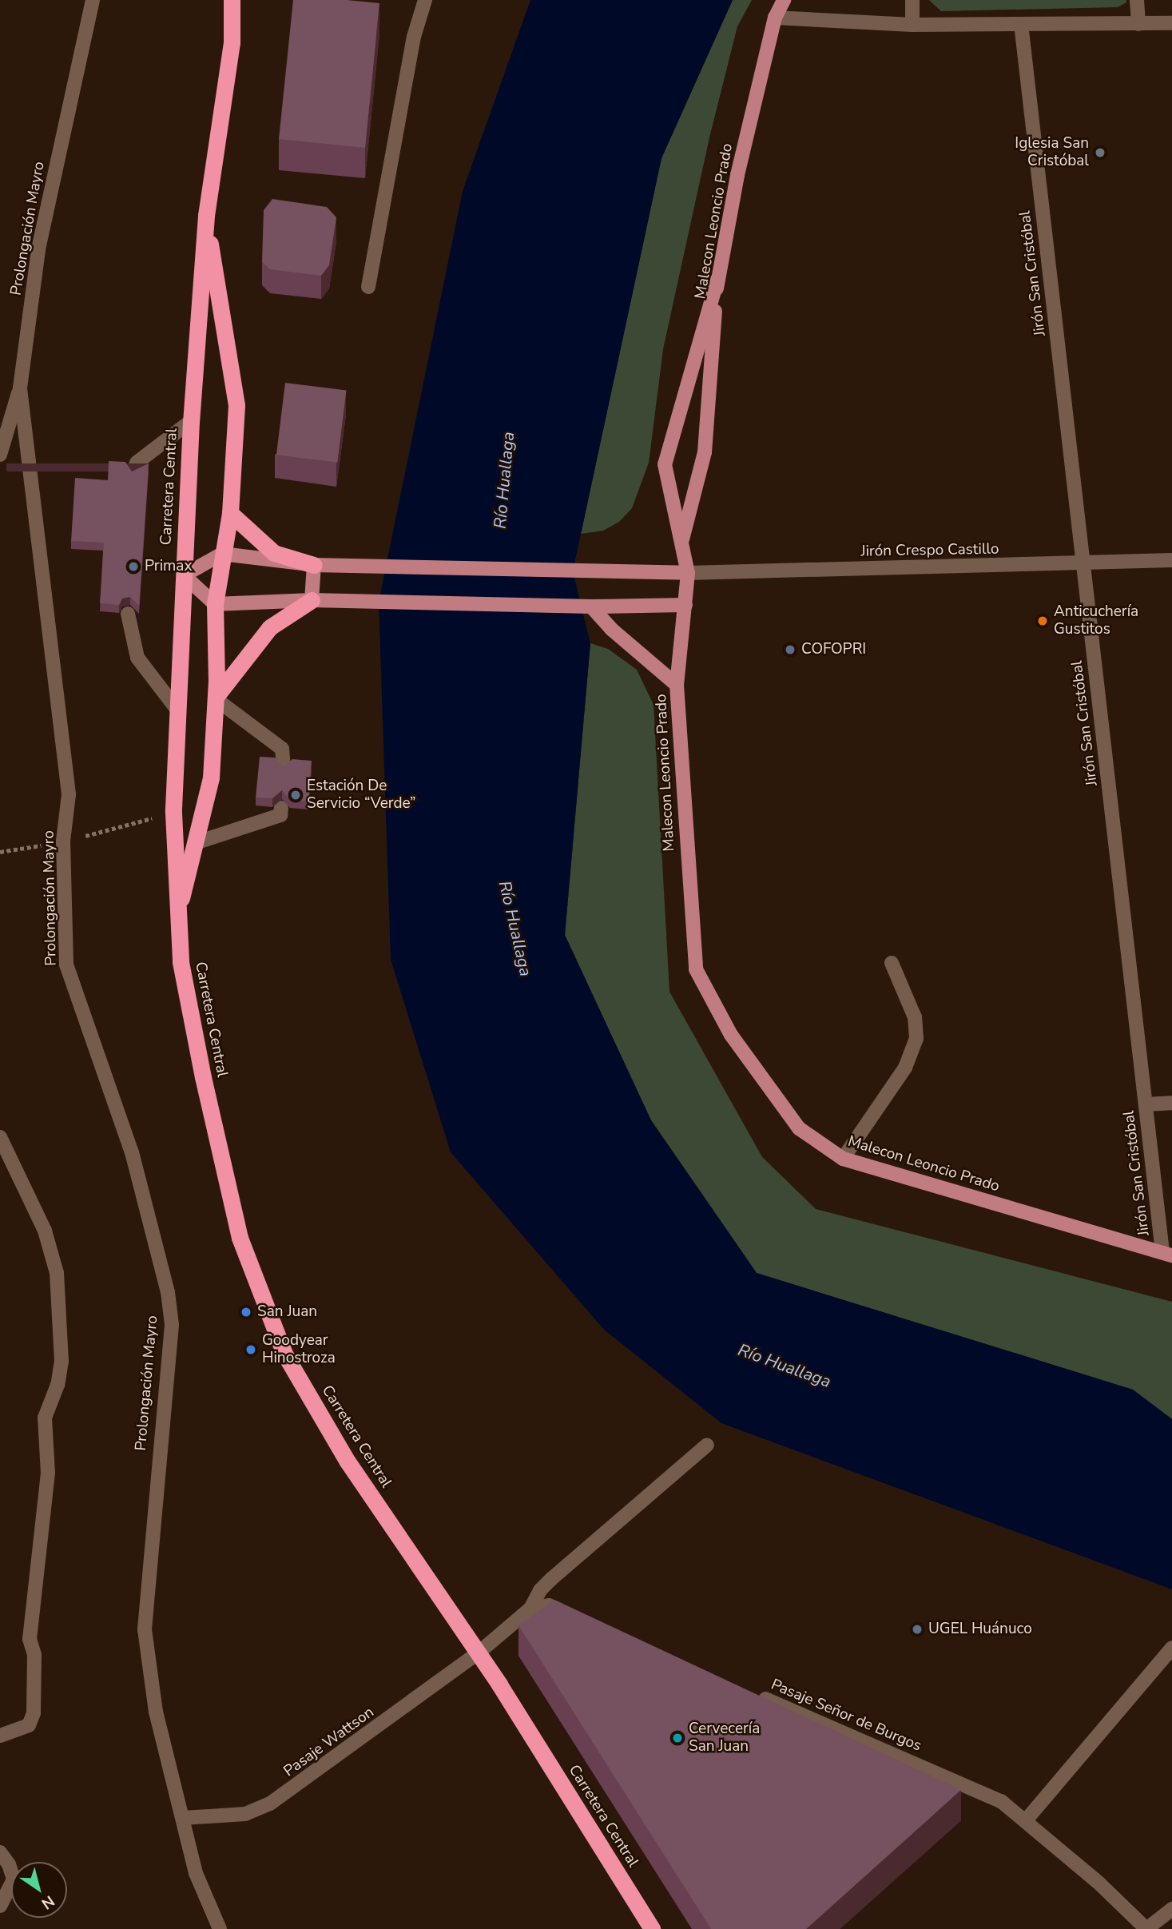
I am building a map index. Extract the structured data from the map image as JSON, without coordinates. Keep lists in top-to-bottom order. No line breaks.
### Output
{"streets":{"highway":["Carretera Central"],"main road":["Malecon Leoncio Prado"],"street":["Prolongación Mayro","Jirón San Cristóbal","Jirón Crespo Castillo","Pasaje Señor de Burgos","Pasaje Wattson"]},"crossings":[["Malecon Leoncio Prado","Jirón San Cristóbal"],["Malecon Leoncio Prado","Jirón Crespo Castillo"],["Prolongación Mayro","Pasaje Wattson"],["Jirón San Cristóbal","Jirón Crespo Castillo"],["Carretera Central","Pasaje Wattson"]],"water":["Río Huallaga"],"places":["Iglesia San Cristóbal","Primax","Anticuchería Gustitos","COFOPRI","Estación De Servicio “Verde”","San Juan","Goodyear Hinostroza","UGEL Huánuco","Cervecería San Juan"],"north":"bottom right"}
